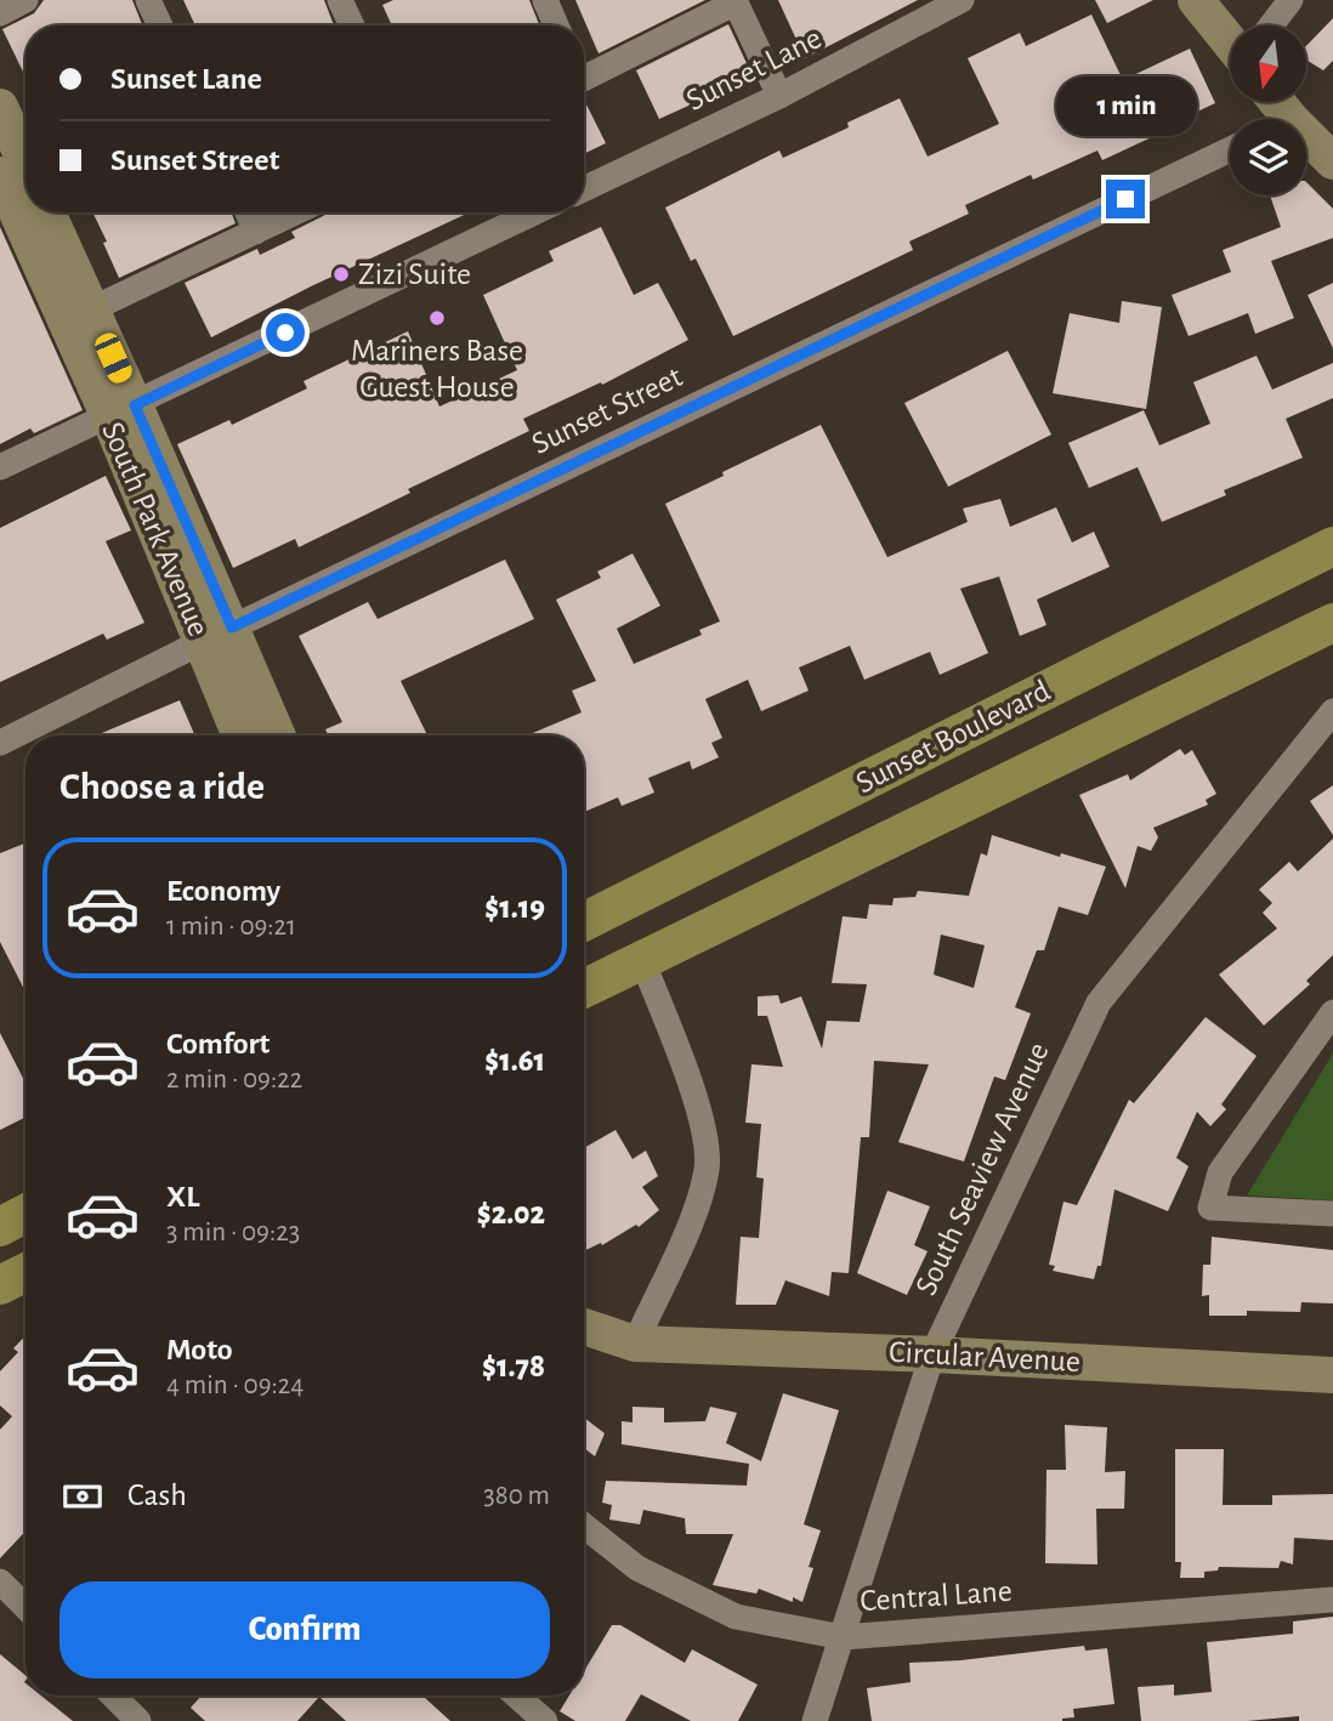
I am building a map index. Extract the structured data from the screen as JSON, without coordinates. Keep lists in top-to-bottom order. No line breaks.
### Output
{"streets":{"main road":["Sunset Boulevard"],"street":["Sunset Lane","Sunset Street","South Park Avenue","South Seaview Avenue","Circular Avenue","Central Lane"]},"crossings":[["Sunset Street","South Park Avenue"],["South Seaview Avenue","Circular Avenue"],["South Seaview Avenue","Central Lane"]],"places":["Zizi Suite","Mariners Base Guest House"],"north":"bottom","page":{"banner":["Sunset Lane","Sunset Street"],"bubble":"1 min","heading":"Choose a ride","list":[{"name":"Economy","note":"1 min · 09:21","value":"$1.19"},{"name":"Comfort","note":"2 min · 09:22","value":"$1.61"},{"name":"XL","note":"3 min · 09:23","value":"$2.02"},{"name":"Moto","note":"4 min · 09:24","value":"$1.78"}],"pay":["Cash","380 m"],"buttons":"Confirm"}}
